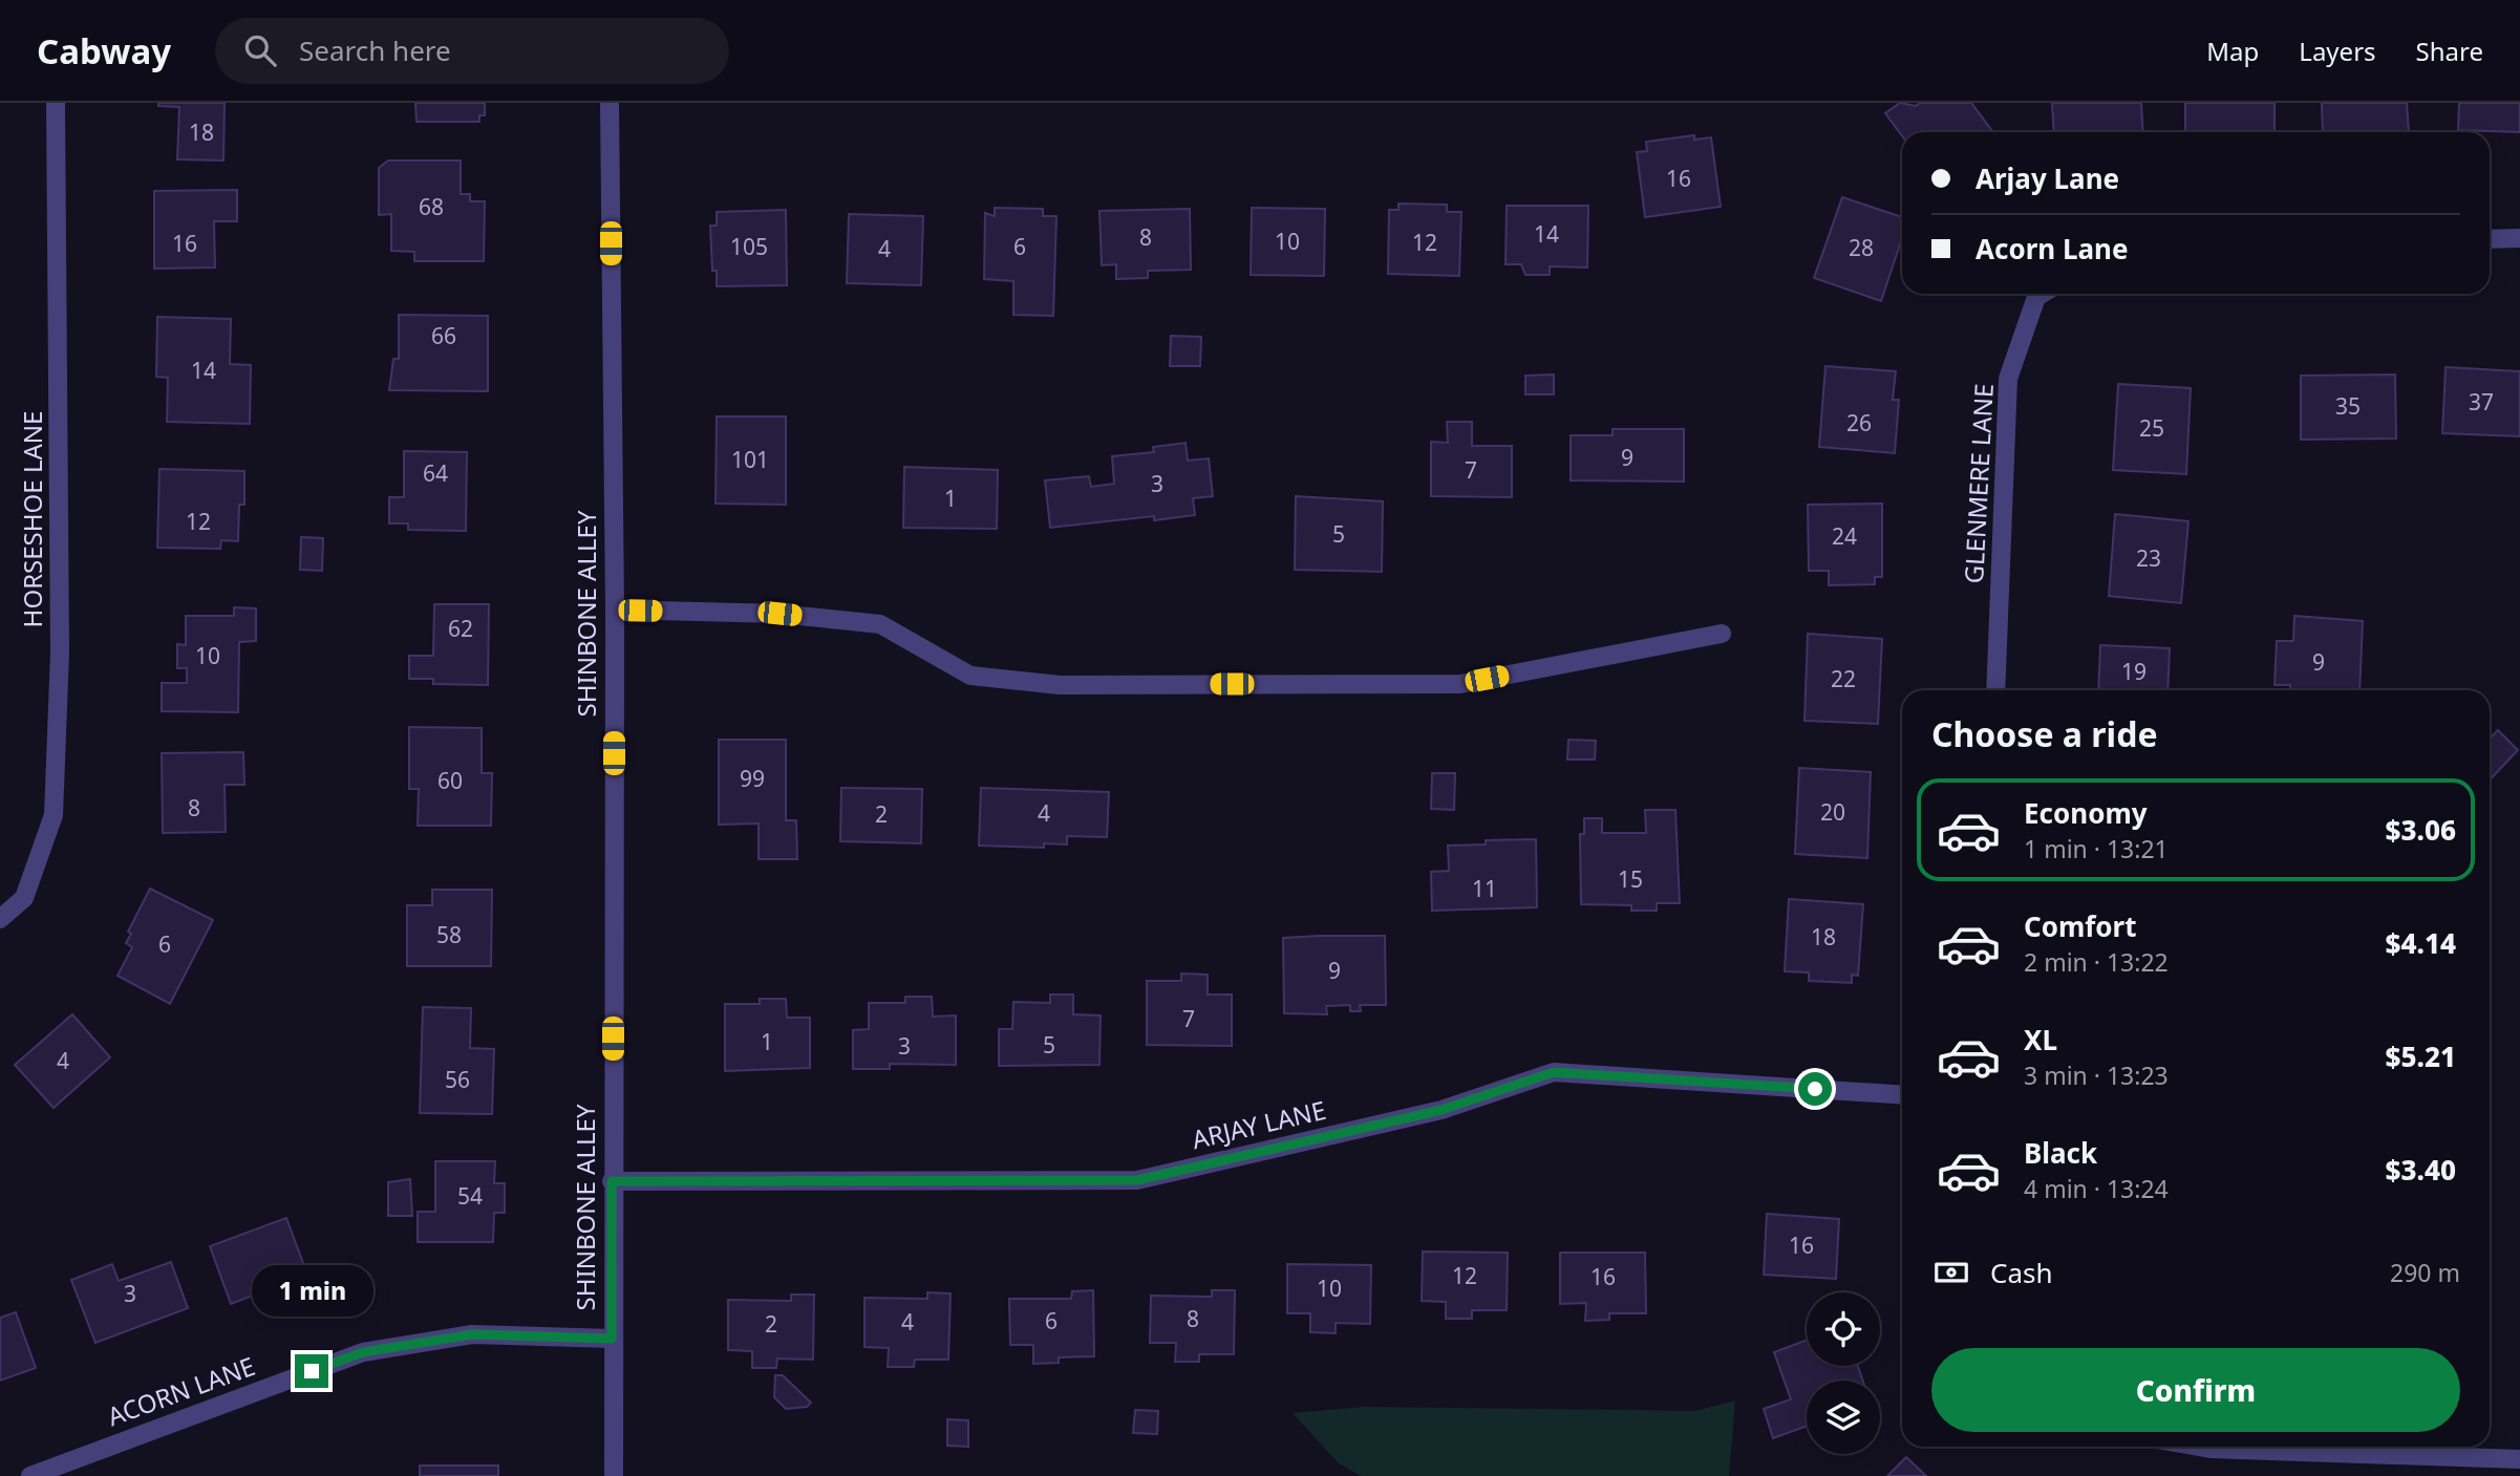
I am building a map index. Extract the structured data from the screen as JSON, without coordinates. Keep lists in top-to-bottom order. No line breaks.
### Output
{"streets":{"street":["GLENMERE LANE","HORSESHOE LANE","SHINBONE ALLEY","ARJAY LANE","ACORN LANE"]},"crossings":[["SHINBONE ALLEY","ARJAY LANE"],["SHINBONE ALLEY","ACORN LANE"]],"house_numbers":["18","16","68","14","8","10","12","16","105","6","28","4","66","14","37","35","26","25","9","101","7","64","3","1","12","5","24","23","62","10","9","19","22","99","60","8","20","4","2","15","11","58","18","6","9","7","1","5","3","4","56","54","16","12","16","10","3","8","6","4","2"],"page":{"header":"Cabway","search":"Search here","nav":["Map","Layers","Share"],"banner":["Arjay Lane","Acorn Lane"],"heading":"Choose a ride","list":[{"name":"Economy","note":"1 min · 13:21","value":"$3.06"},{"name":"Comfort","note":"2 min · 13:22","value":"$4.14"},{"name":"XL","note":"3 min · 13:23","value":"$5.21"},{"name":"Black","note":"4 min · 13:24","value":"$3.40"}],"pay":["Cash","290 m"],"bubble":"1 min","buttons":"Confirm"}}
